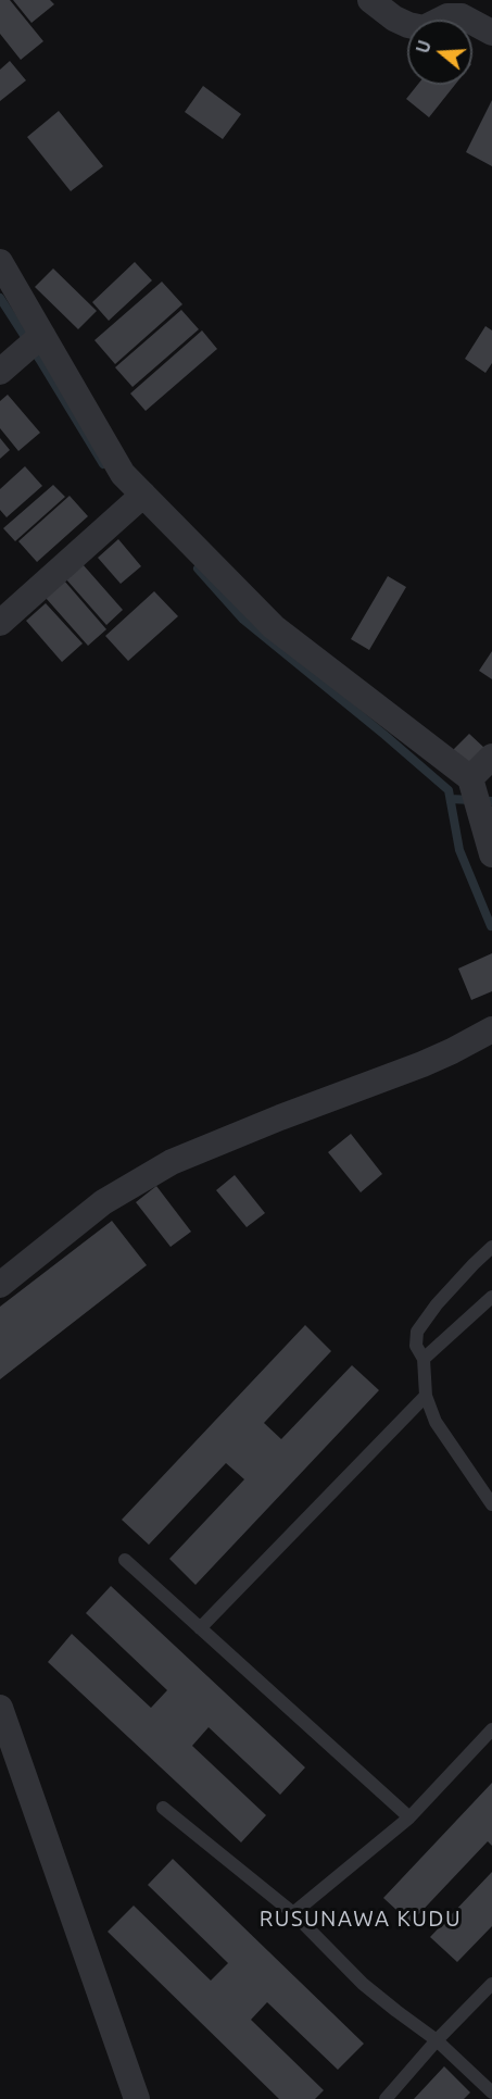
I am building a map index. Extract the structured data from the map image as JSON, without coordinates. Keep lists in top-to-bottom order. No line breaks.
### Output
{"districts":["RUSUNAWA KUDU"],"north":"left"}
